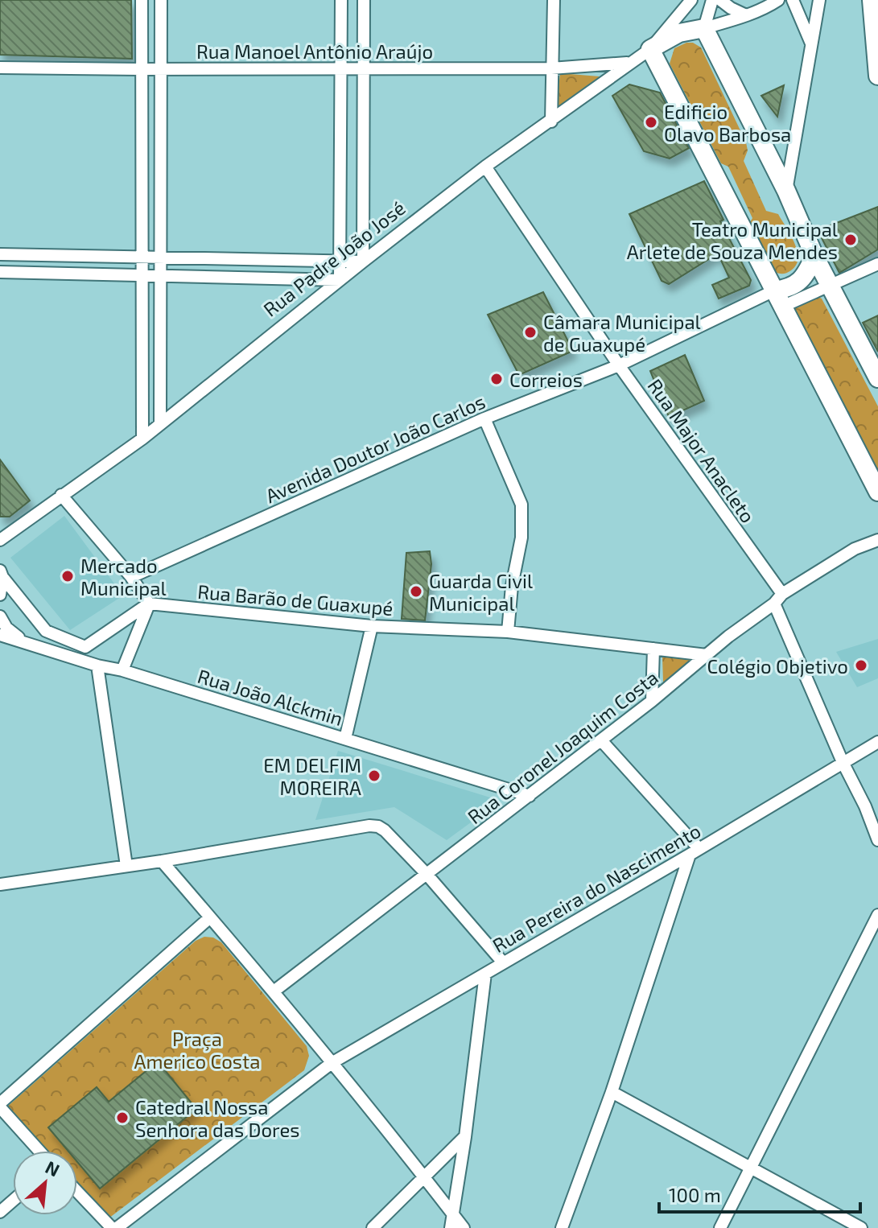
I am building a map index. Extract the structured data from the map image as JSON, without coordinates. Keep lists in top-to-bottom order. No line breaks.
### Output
{"streets":{"main road":["Rua Padre João José"],"street":["Rua Manoel Antônio Araújo","Avenida Doutor João Carlos","Rua Major Anacleto","Rua Barão de Guaxupé","Rua João Alckmin","Rua Coronel Joaquim Costa","Rua Pereira do Nascimento"]},"crossings":[["Rua Manoel Antônio Araújo","Rua Padre João José"],["Rua Padre João José","Rua Major Anacleto"],["Avenida Doutor João Carlos","Rua Major Anacleto"],["Rua Major Anacleto","Rua Coronel Joaquim Costa"],["Rua Major Anacleto","Rua Pereira do Nascimento"],["Rua Barão de Guaxupé","Rua Coronel Joaquim Costa"],["Rua João Alckmin","Rua Coronel Joaquim Costa"]],"parks":["Praça Americo Costa"],"places":["Edificio Olavo Barbosa","Teatro Municipal Arlete de Souza Mendes","Câmara Municipal de Guaxupé","Correios","Mercado Municipal","Guarda Civil Municipal","Colégio Objetivo","EM DELFIM MOREIRA","Catedral Nossa Senhora das Dores"],"scale_bar":"100 m","north":"top right"}
